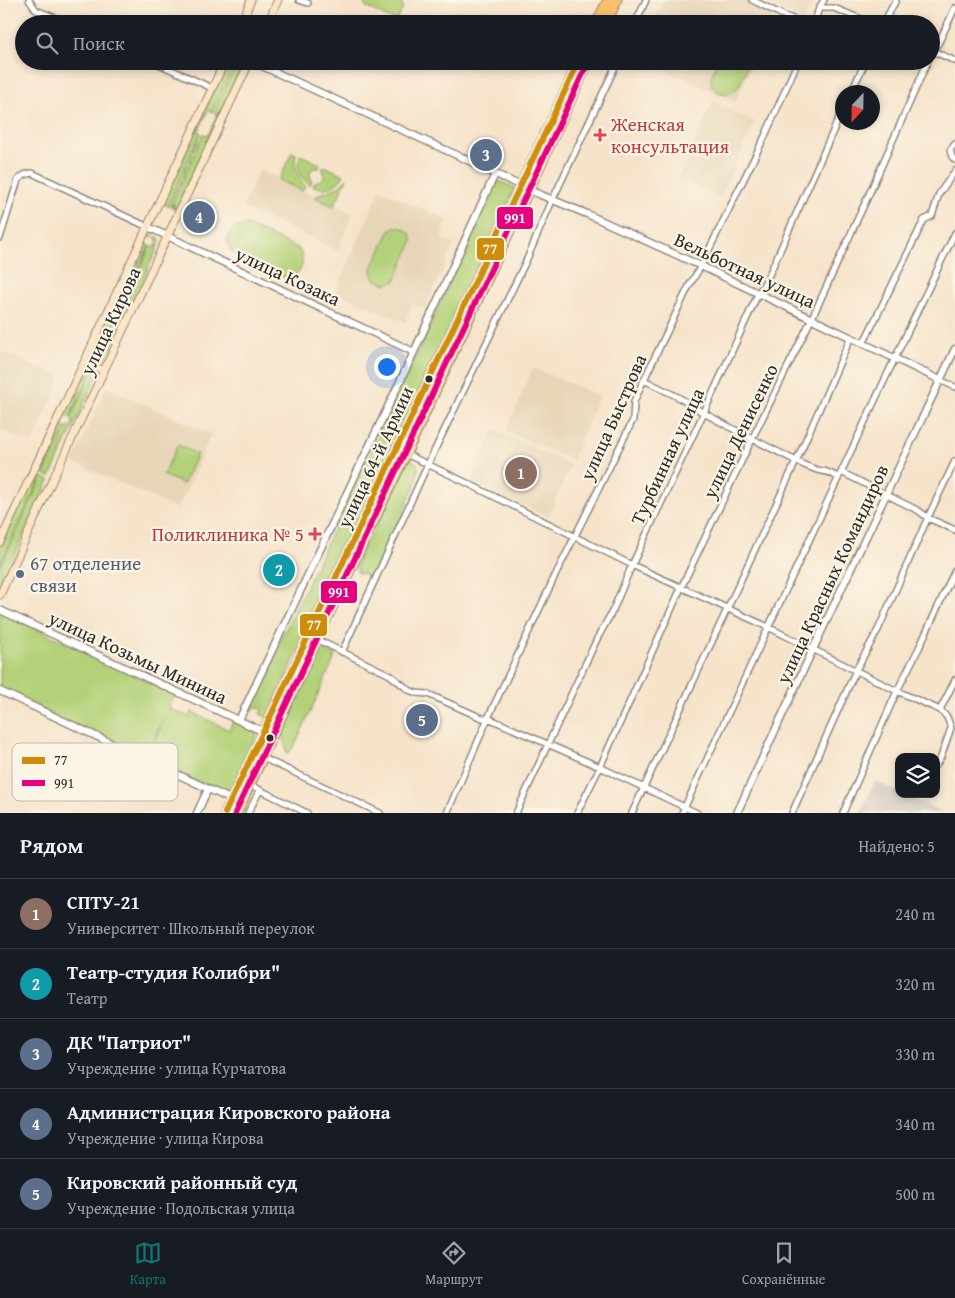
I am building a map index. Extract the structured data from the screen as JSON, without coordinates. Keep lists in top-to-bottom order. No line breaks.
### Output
{"streets":{"highway":["улица 64-й Армии"],"main road":["улица Кирова"],"street":["Вельботная улица","улица Козака","улица Быстрова","улица Денисенко","Турбинная улица","улица Красных Командиров","улица Козьмы Минина"]},"crossings":[["Вельботная улица","улица Быстрова"],["Вельботная улица","улица Денисенко"],["Вельботная улица","Турбинная улица"],["Вельботная улица","улица 64-й Армии"],["Вельботная улица","улица Красных Командиров"],["улица Козака","улица Кирова"],["улица 64-й Армии","улица Козьмы Минина"]],"places":{"health":["Женская консультация","Поликлиника № 5"],"other":["67 отделение связи"]},"lines":["transit line 77","transit line 991"],"legend":["77","991"],"north":"bottom","page":{"search":"Поиск","pins":["3","4","1","2","5"],"heading":["Рядом","Найдено: 5"],"list":[{"mark":"1","name":"СПТУ-21","note":"Университет · Школьный переулок","value":"240 m"},{"mark":"2","name":"Театр-студия Колибри\"","note":"Театр","value":"320 m"},{"mark":"3","name":"ДК \"Патриот\"","note":"Учреждение · улица Курчатова","value":"330 m"},{"mark":"4","name":"Администрация Кировского района","note":"Учреждение · улица Кирова","value":"340 m"},{"mark":"5","name":"Кировский районный суд","note":"Учреждение · Подольская улица","value":"500 m"}],"nav":["Карта","Маршрут","Сохранённые"]}}
